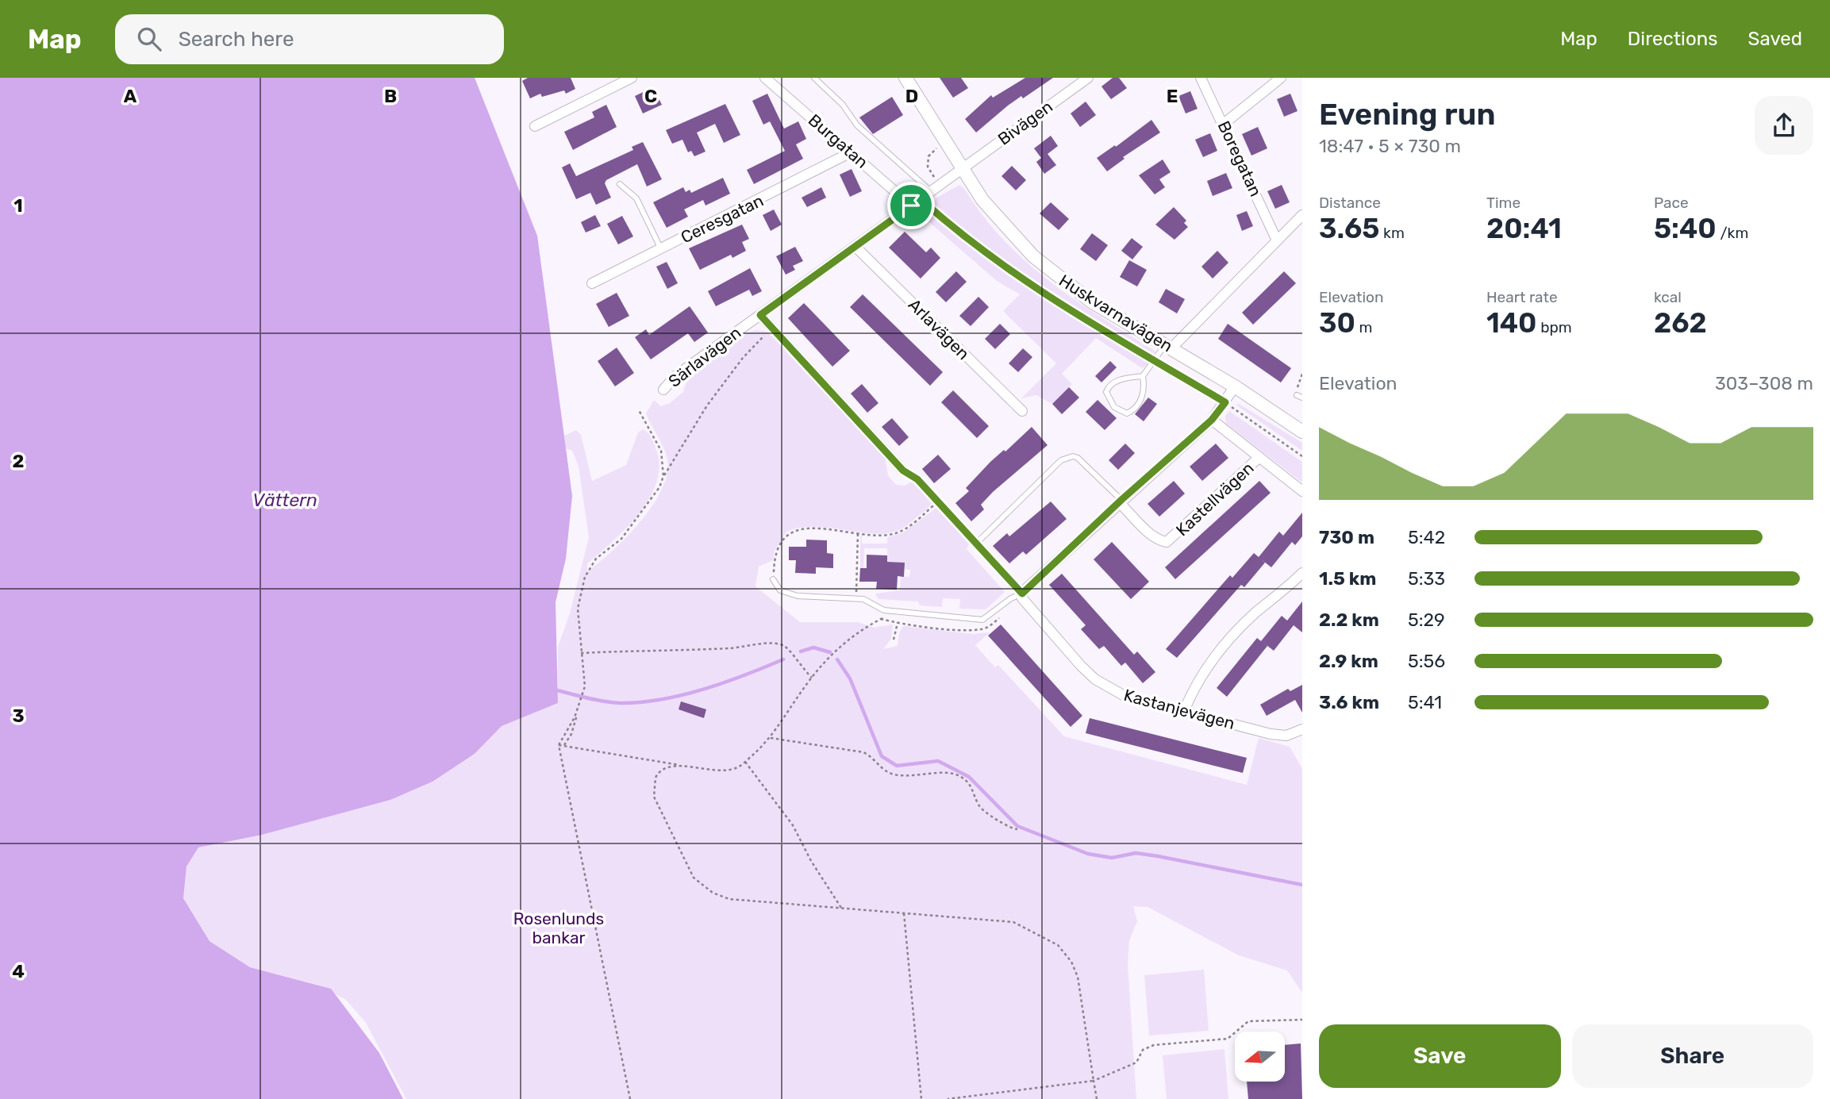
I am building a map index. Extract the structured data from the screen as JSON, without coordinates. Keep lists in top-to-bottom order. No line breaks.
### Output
{"streets":{"street":["Bivägen","Burgatan","Boregatan","Ceresgatan","Huskvarnavägen","Arlavägen","Särlavägen","Kastellvägen","Kastanjevägen"]},"crossings":[["Bivägen","Huskvarnavägen"],["Bivägen","Särlavägen"],["Burgatan","Ceresgatan"],["Burgatan","Särlavägen"],["Huskvarnavägen","Särlavägen"],["Arlavägen","Särlavägen"]],"water":["Vättern"],"parks":["Rosenlunds bankar"],"north":"left","page":{"header":"Map","search":"Search here","nav":["Map","Directions","Saved"],"heading":["Evening run","18:47 · 5 × 730 m"],"stats":[["Distance","3.65 km"],["Time","20:41"],["Pace","5:40 /km"],["Elevation","30 m"],["Heart rate","140 bpm"],["kcal","262"]],"chart":["Elevation","303–308 m"],"list":[{"name":"730 m","note":"5:42"},{"name":"1.5 km","note":"5:33"},{"name":"2.2 km","note":"5:29"},{"name":"2.9 km","note":"5:56"},{"name":"3.6 km","note":"5:41"}],"buttons":["Save","Share"]},"grid":{"columns":["A","B","C","D","E"],"rows":["1","2","3","4"]}}
